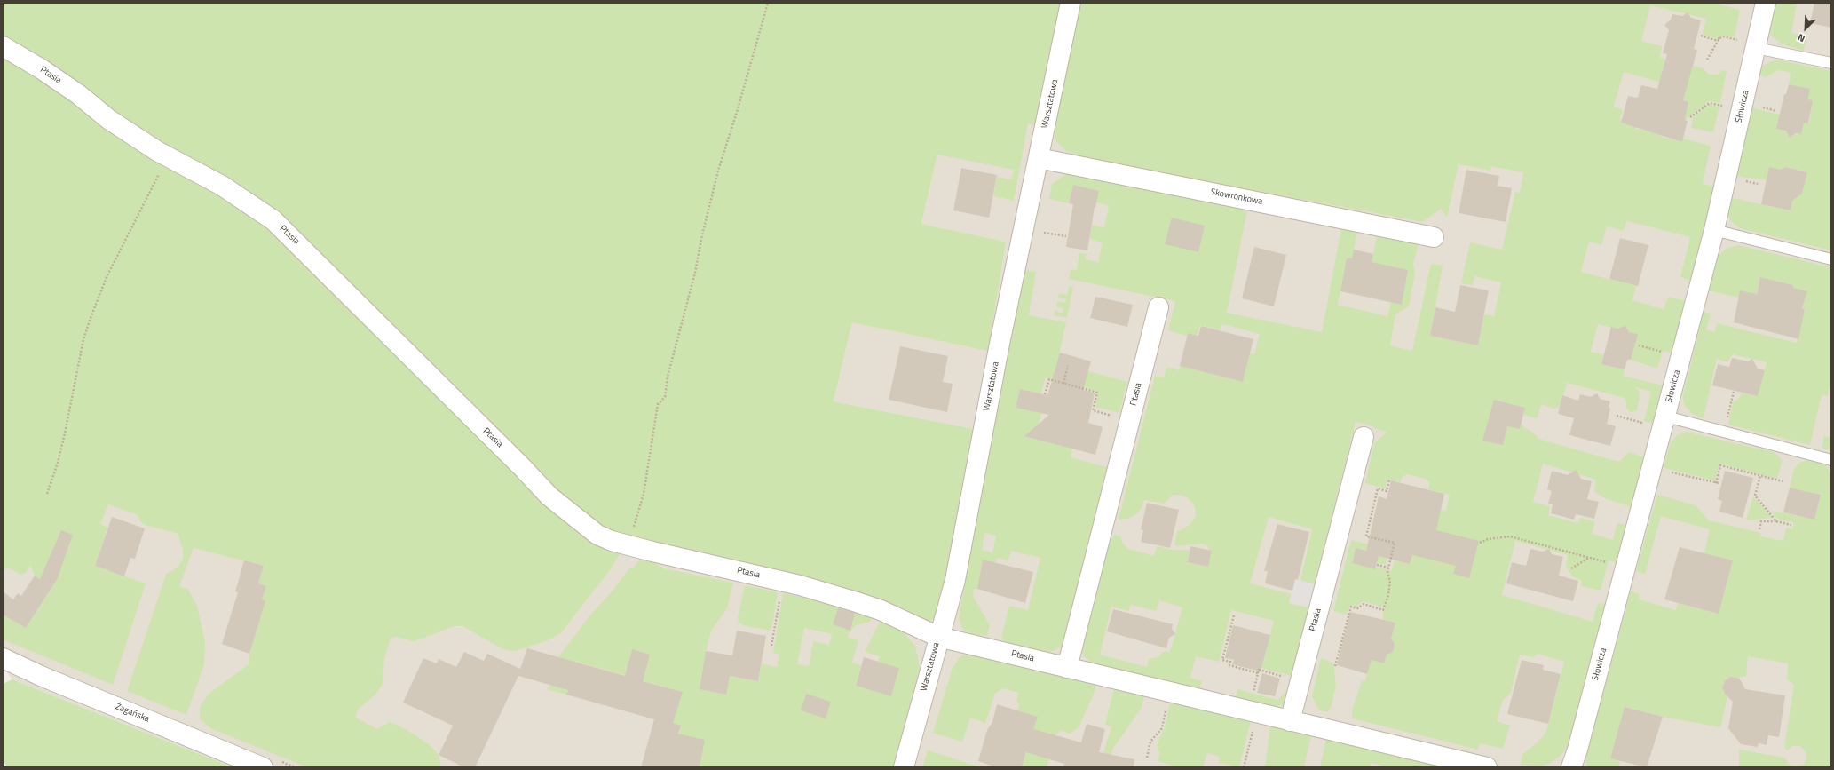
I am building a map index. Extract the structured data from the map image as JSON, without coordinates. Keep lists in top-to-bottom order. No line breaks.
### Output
{"streets":{"street":["Ptasia","Warsztatowa","Słowicza","Skowronkowa","Żagańska"]},"crossings":[["Ptasia","Warsztatowa"],["Warsztatowa","Skowronkowa"]],"north":"bottom left"}
